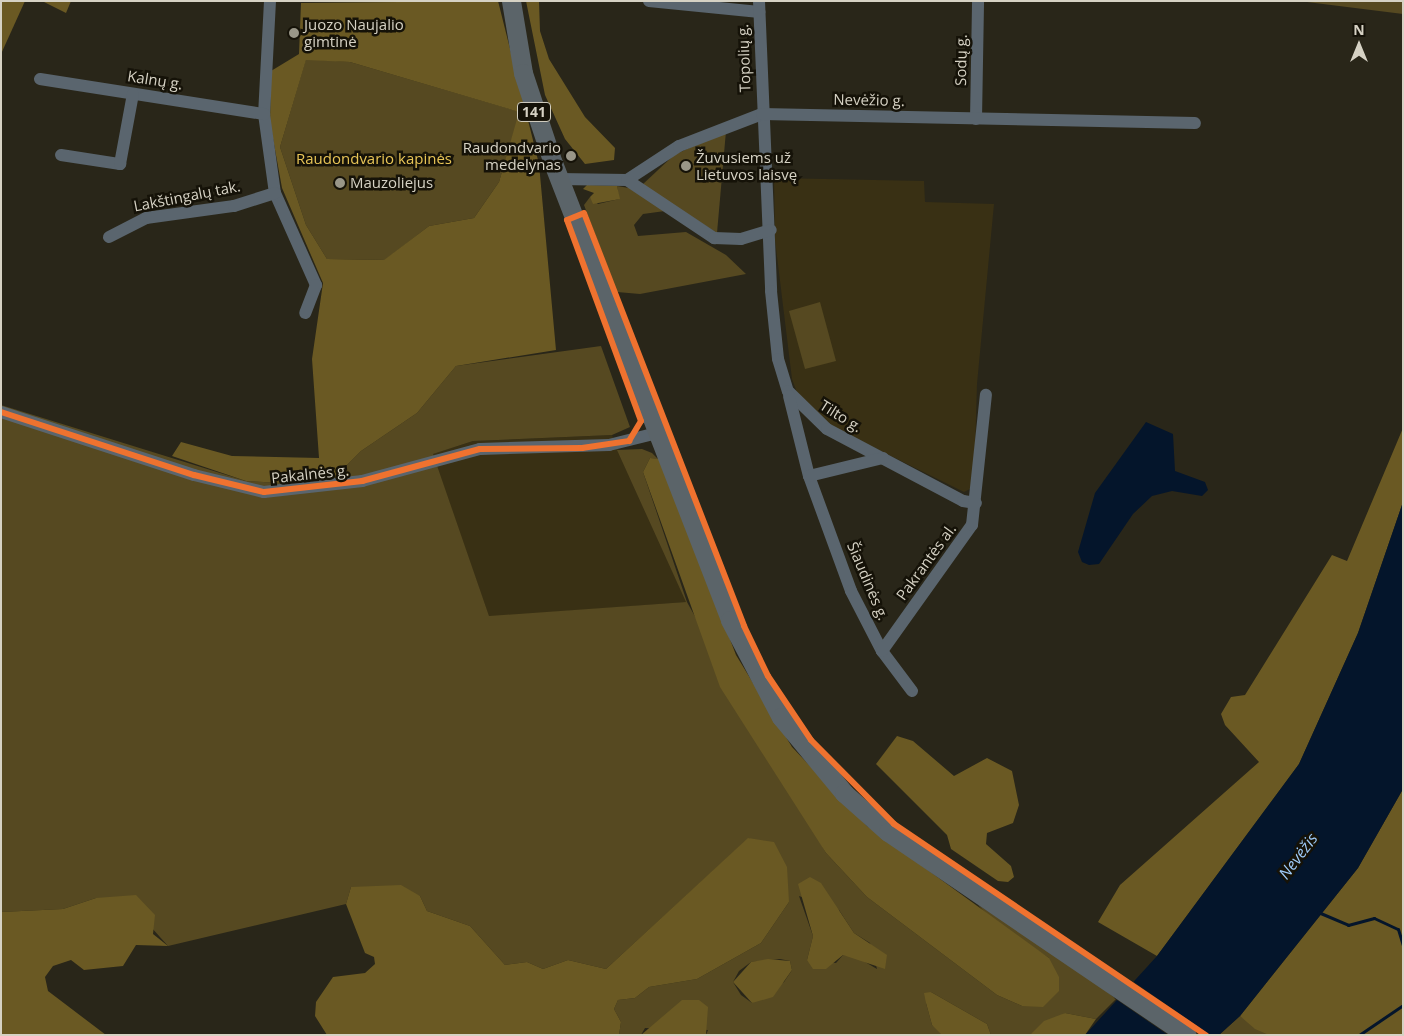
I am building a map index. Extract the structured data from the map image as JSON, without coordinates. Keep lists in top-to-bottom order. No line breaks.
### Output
{"streets":{"main road":["141"],"street":["Topolių g.","Sodų g.","Kalnų g.","Nevėžio g.","Lakštingalų tak.","Tilto g.","Pakalnės g.","Pakrantės al.","Šiaudinės g."]},"crossings":[["Topolių g.","Nevėžio g."],["Topolių g.","Tilto g."],["Sodų g.","Nevėžio g."],["Nevėžio g.","Tilto g."],["141","Pakalnės g."],["Tilto g.","Pakrantės al."],["Tilto g.","Šiaudinės g."],["Pakrantės al.","Šiaudinės g."]],"water":["Nevėžis"],"parks":["Raudondvario kapinės"],"places":["Juozo Naujalio gimtinė","Raudondvario medelynas","Žuvusiems už Lietuvos laisvę","Mauzoliejus"],"north":"top"}
